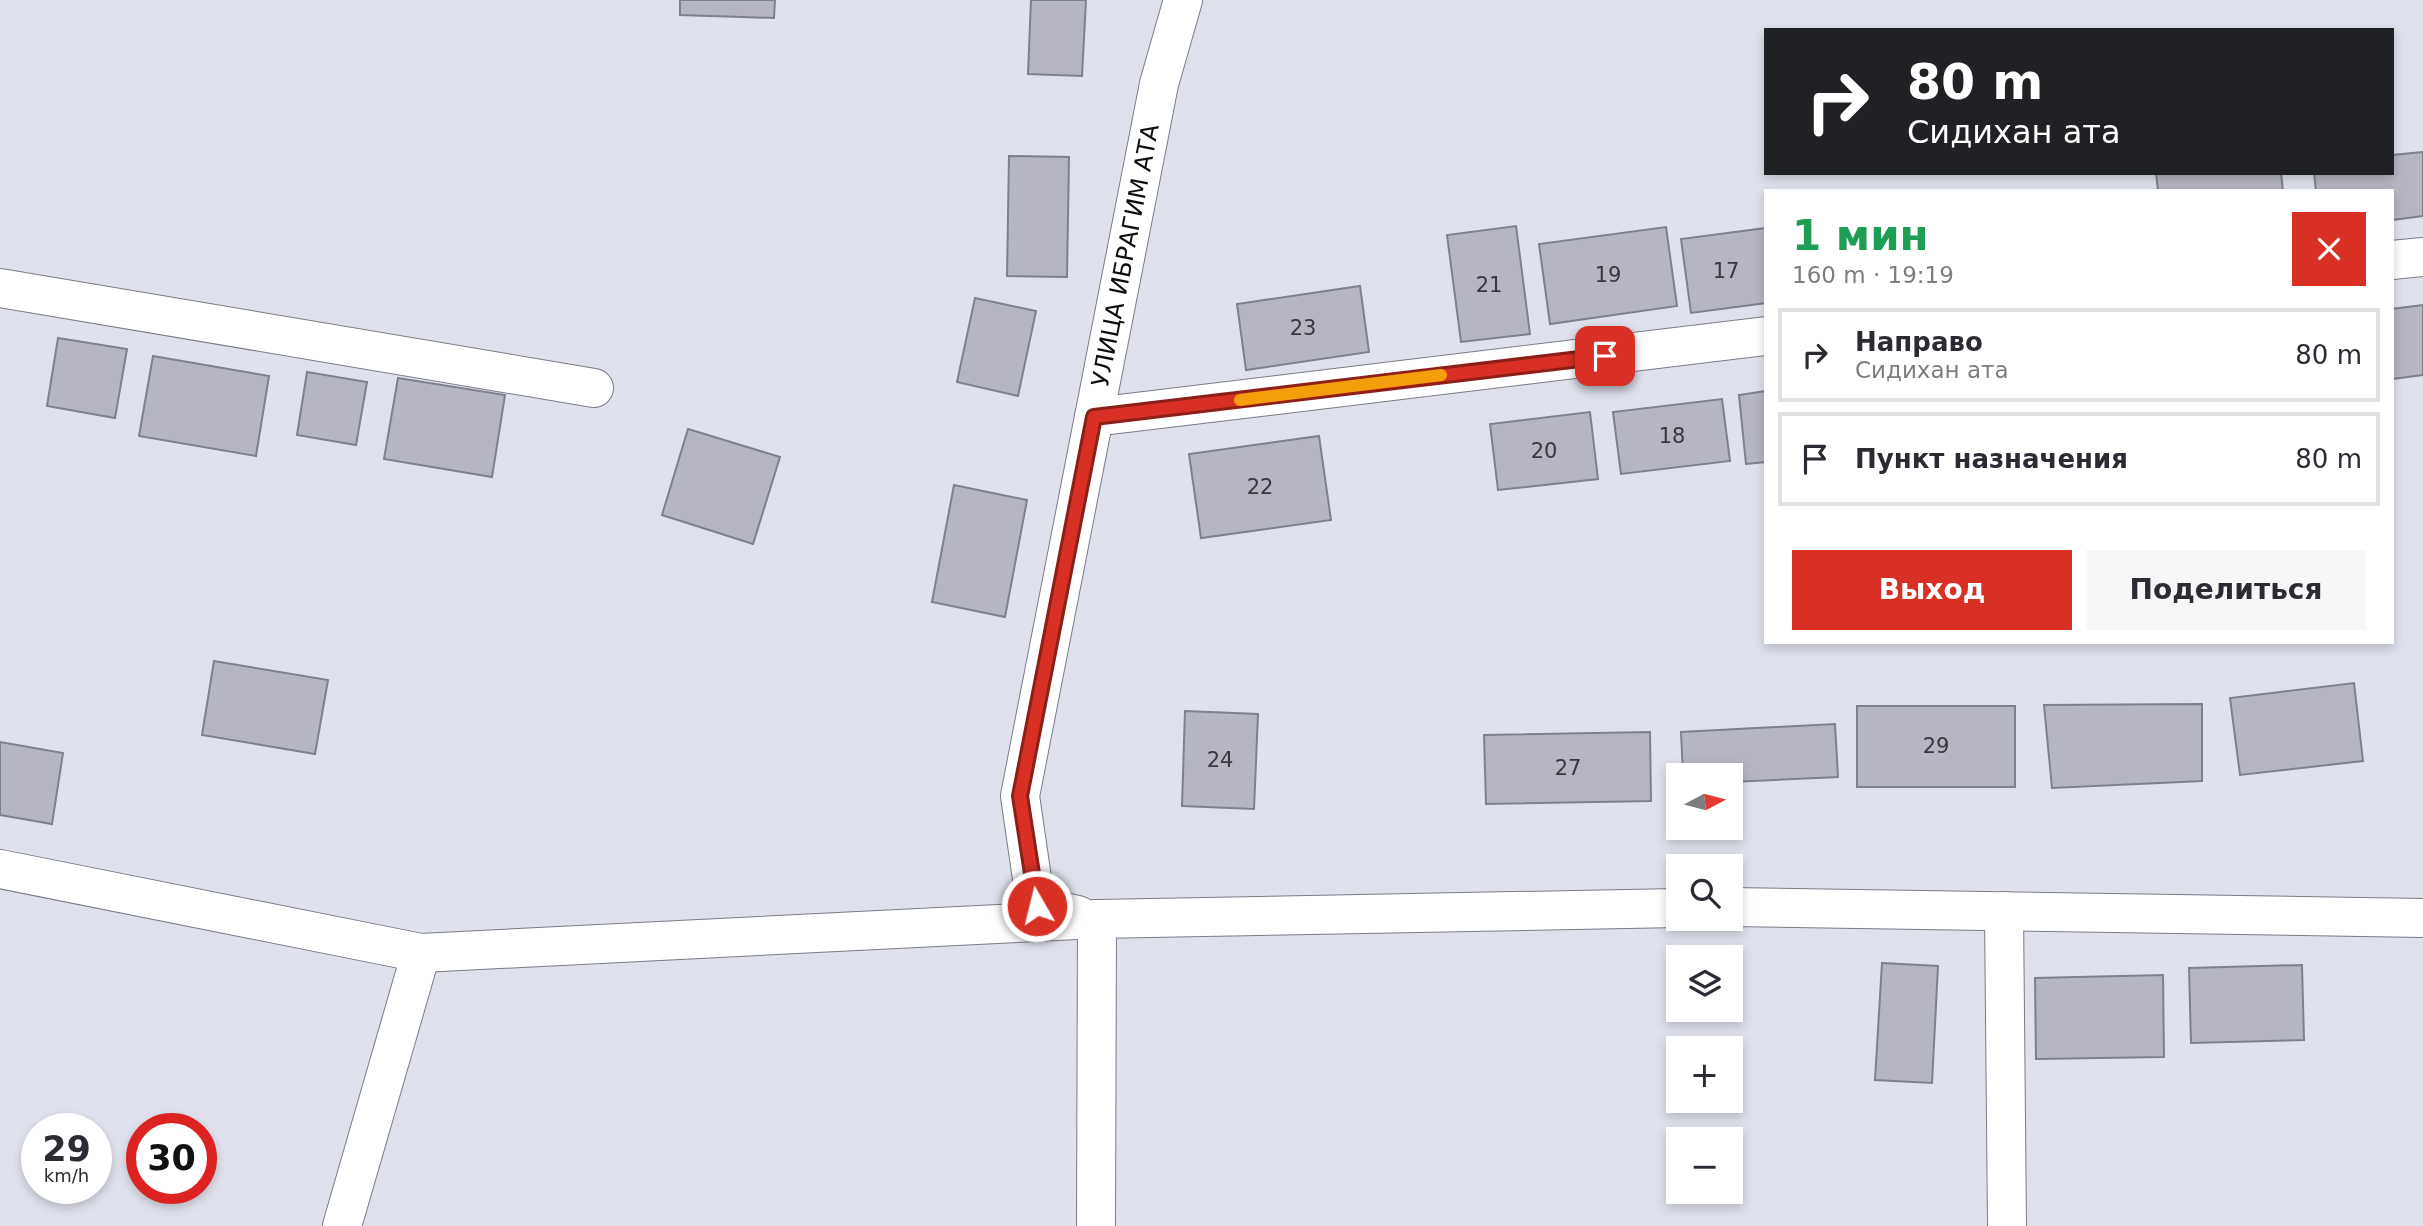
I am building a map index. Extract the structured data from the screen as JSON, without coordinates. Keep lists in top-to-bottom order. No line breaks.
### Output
{"streets":{"street":["УЛИЦА ИБРАГИМ АТА"]},"house_numbers":["17","19","21","23","18","20","22","29","24","27"],"north":"right","page":{"turn":["80 m","Сидихан ата"],"heading":["1 мин","160 m · 19:19"],"list":[{"name":"Направо","note":"Сидихан ата","value":"80 m"},{"name":"Пункт назначения","value":"80 m"}],"buttons":["Выход","Поделиться"],"map_buttons":["+","−"],"speed":"29 km/h","limit":"30"}}
